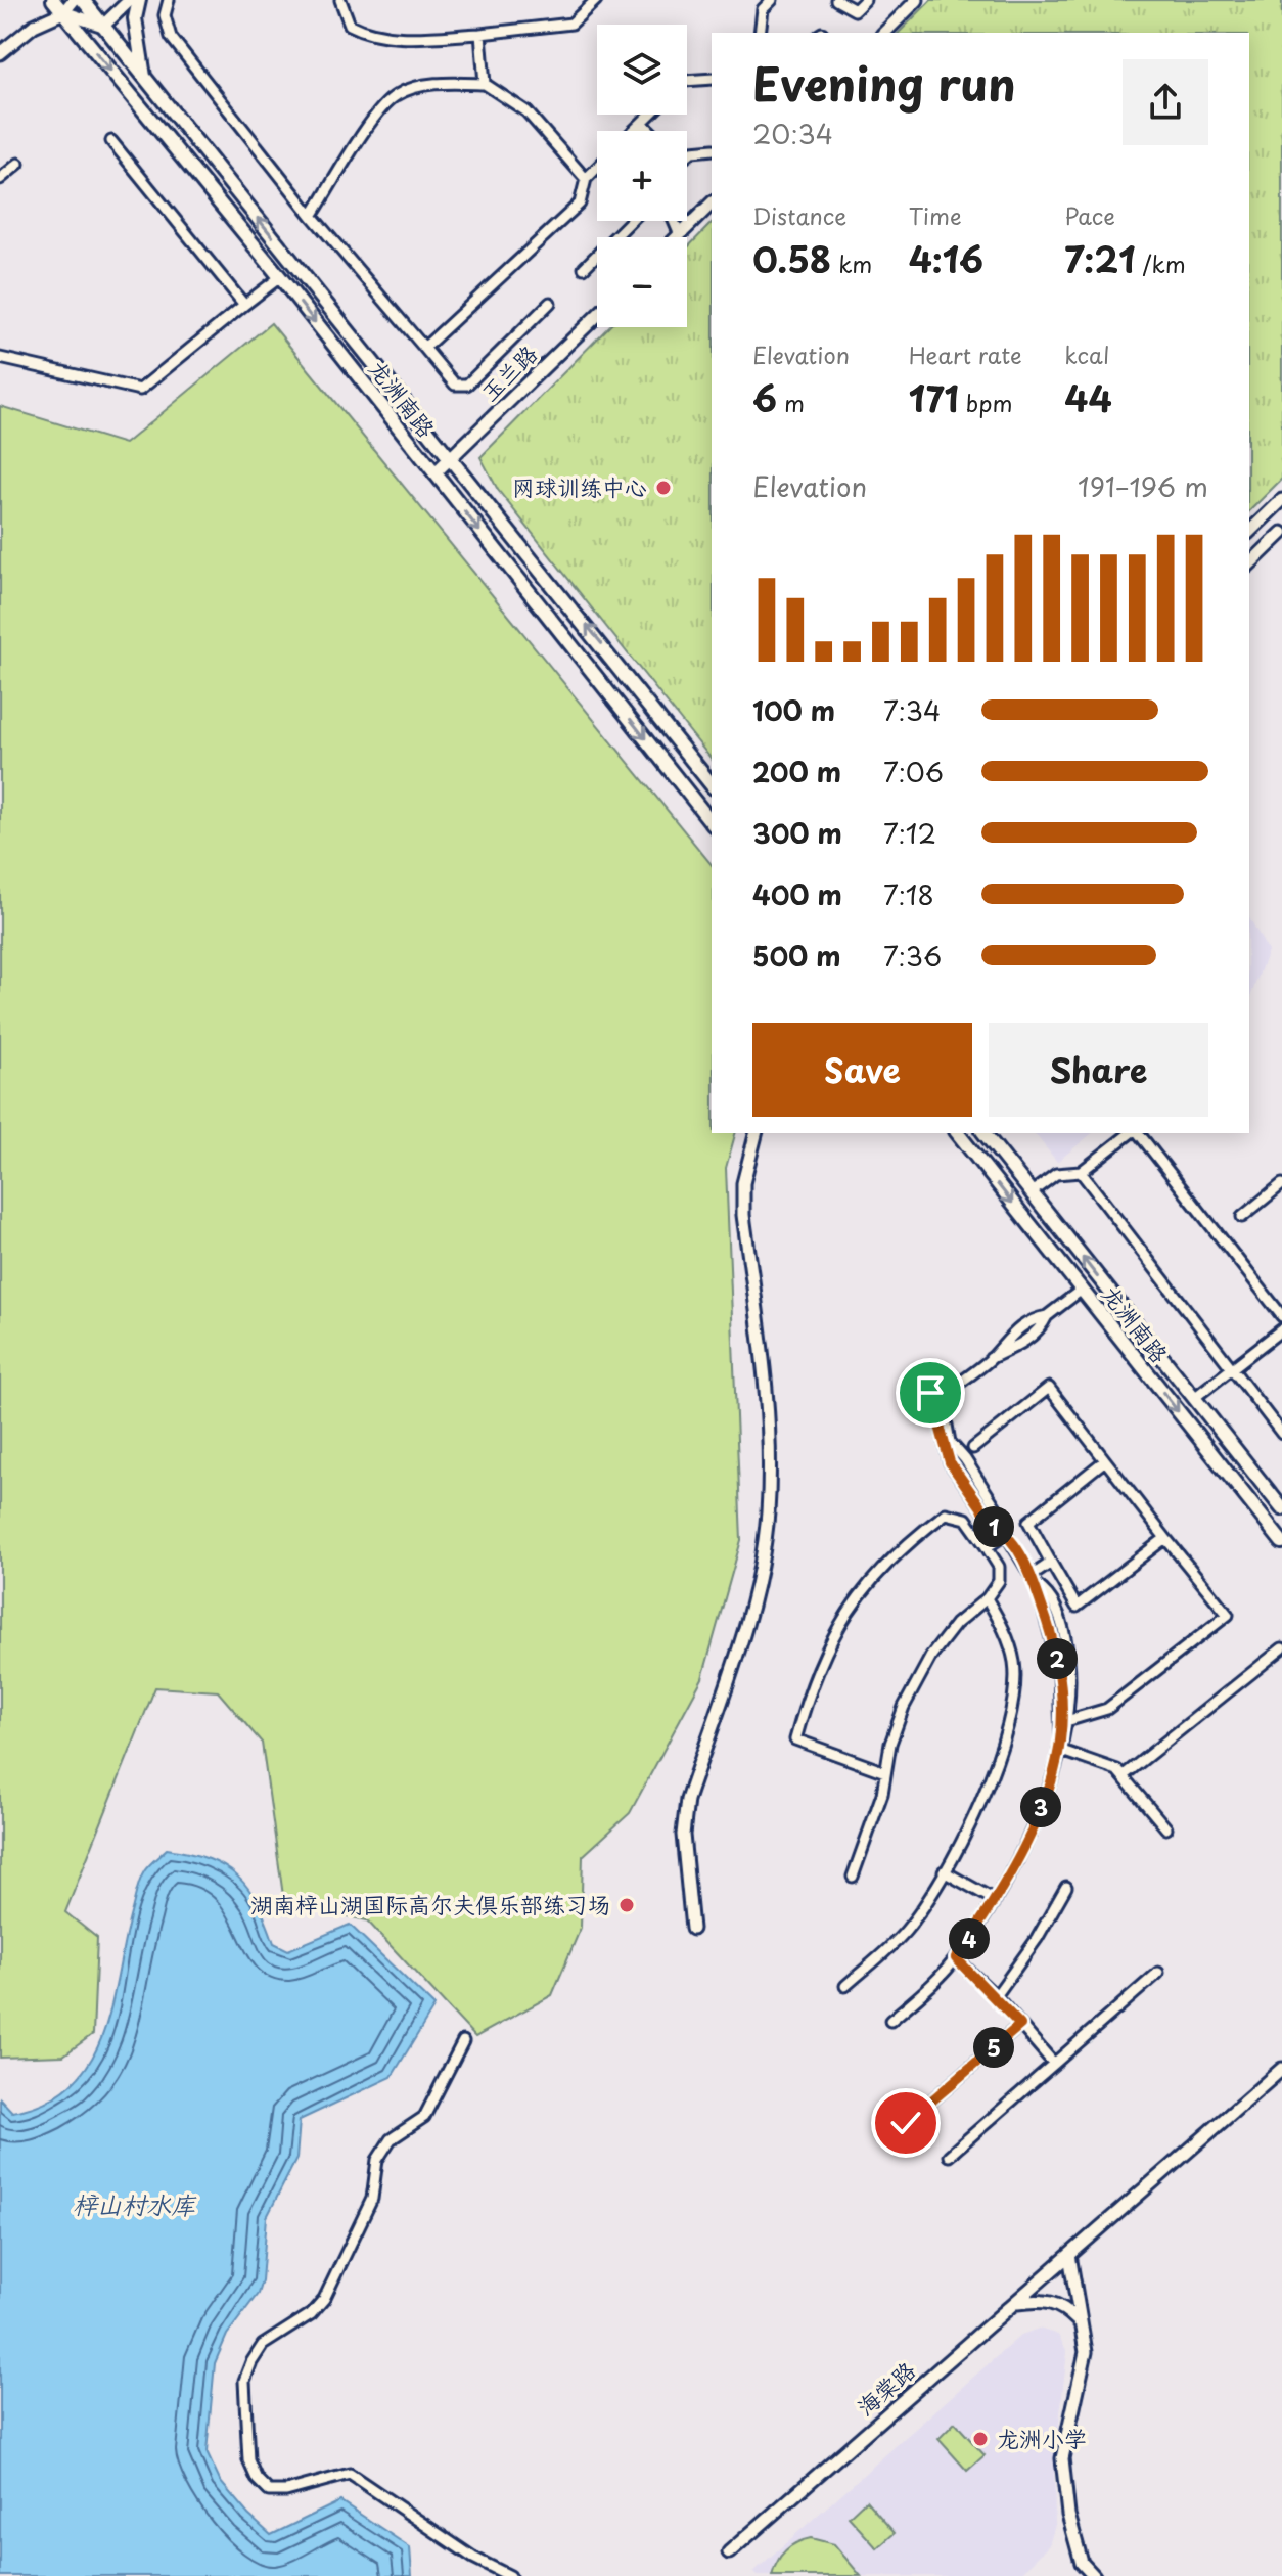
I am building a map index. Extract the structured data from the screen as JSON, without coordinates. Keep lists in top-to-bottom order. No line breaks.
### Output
{"streets":{"main road":["龙洲南路"],"street":["玉兰路","海棠路"]},"crossings":[["玉兰路","龙洲南路"]],"water":["梓山村水库"],"places":["网球训练中心","湖南梓山湖国际高尔夫俱乐部练习场","龙洲小学"],"page":{"map_buttons":["+","−"],"heading":["Evening run","20:34"],"stats":[["Distance","0.58 km"],["Time","4:16"],["Pace","7:21 /km"],["Elevation","6 m"],["Heart rate","171 bpm"],["kcal","44"]],"chart":["Elevation","191–196 m"],"list":[{"name":"100 m","note":"7:34"},{"name":"200 m","note":"7:06"},{"name":"300 m","note":"7:12"},{"name":"400 m","note":"7:18"},{"name":"500 m","note":"7:36"}],"buttons":["Save","Share"],"pins":["1","2","3","4","5"]}}
